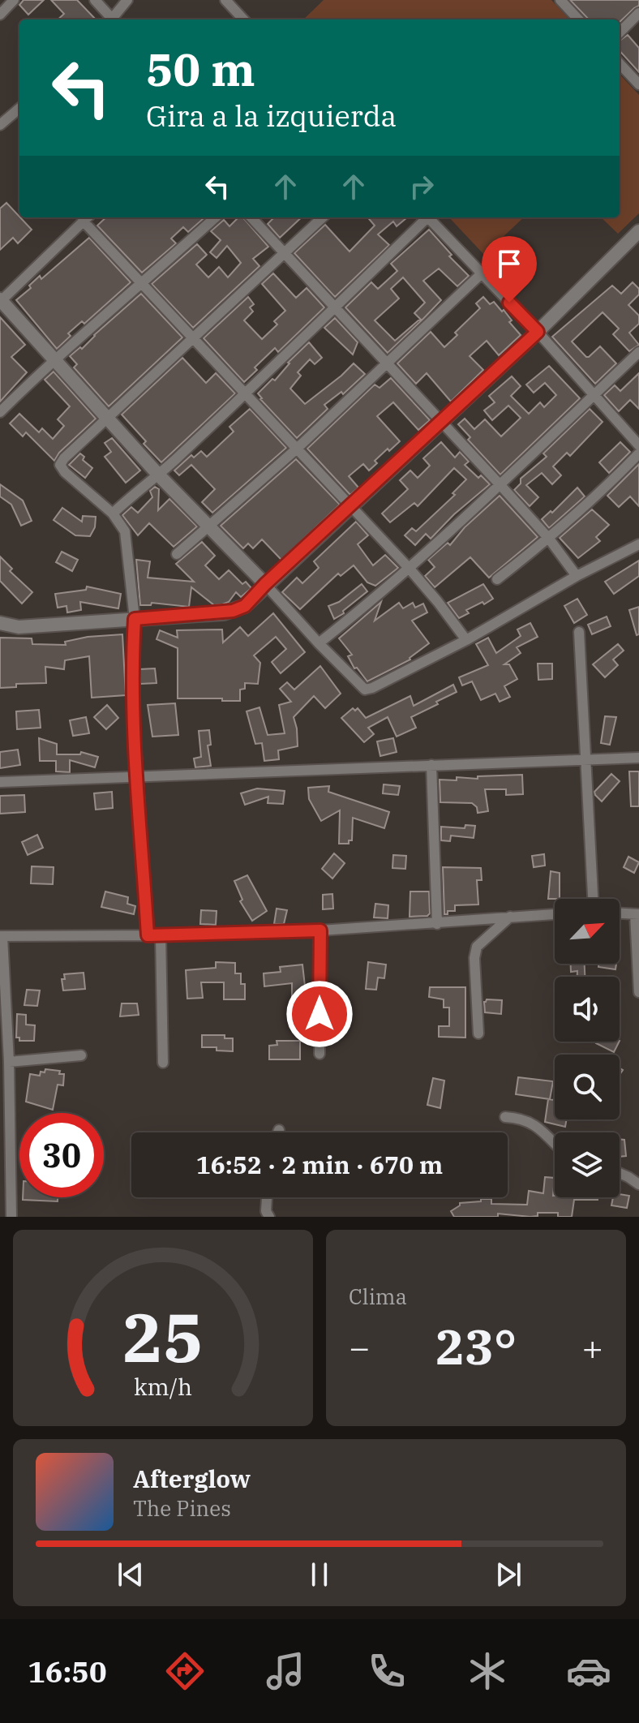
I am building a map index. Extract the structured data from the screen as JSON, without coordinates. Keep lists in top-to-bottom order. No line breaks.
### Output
{"north":"top right","page":{"turn":["50 m","Gira a la izquierda"],"limit":"30","trip":"16:52 · 2 min · 670 m","tile":"Clima","heat":["−","23°","+"],"song":["Afterglow","The Pines"],"tabs":"16:50","gauge":["25","km/h"]}}
